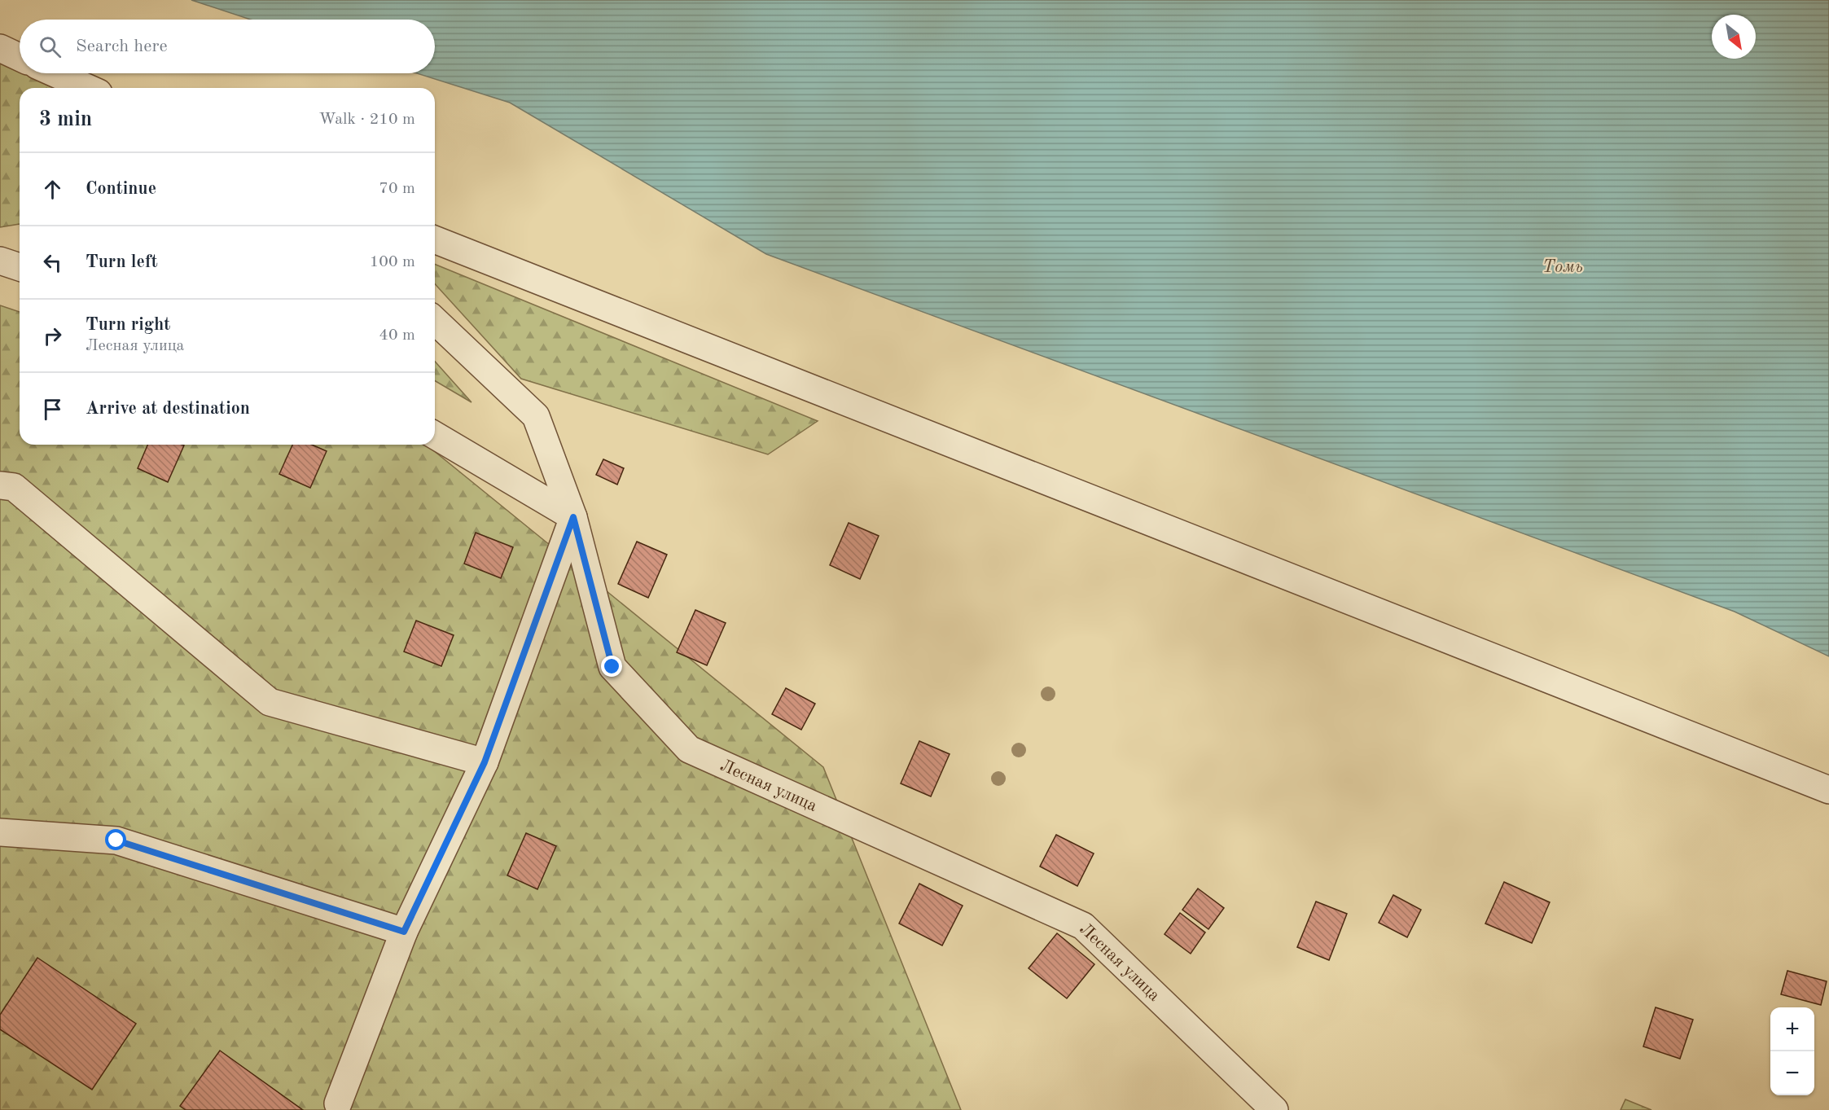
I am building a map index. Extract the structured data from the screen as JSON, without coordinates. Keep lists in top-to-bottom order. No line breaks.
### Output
{"streets":{"street":["Лесная улица"]},"water":["Томь"],"north":"bottom right","page":{"search":"Search here","heading":["3 min","Walk · 210 m"],"list":[["Continue","70 m"],["Turn left","100 m"],["Turn right","Лесная улица","40 m"],"Arrive at destination"],"map_buttons":["+","−"]}}
